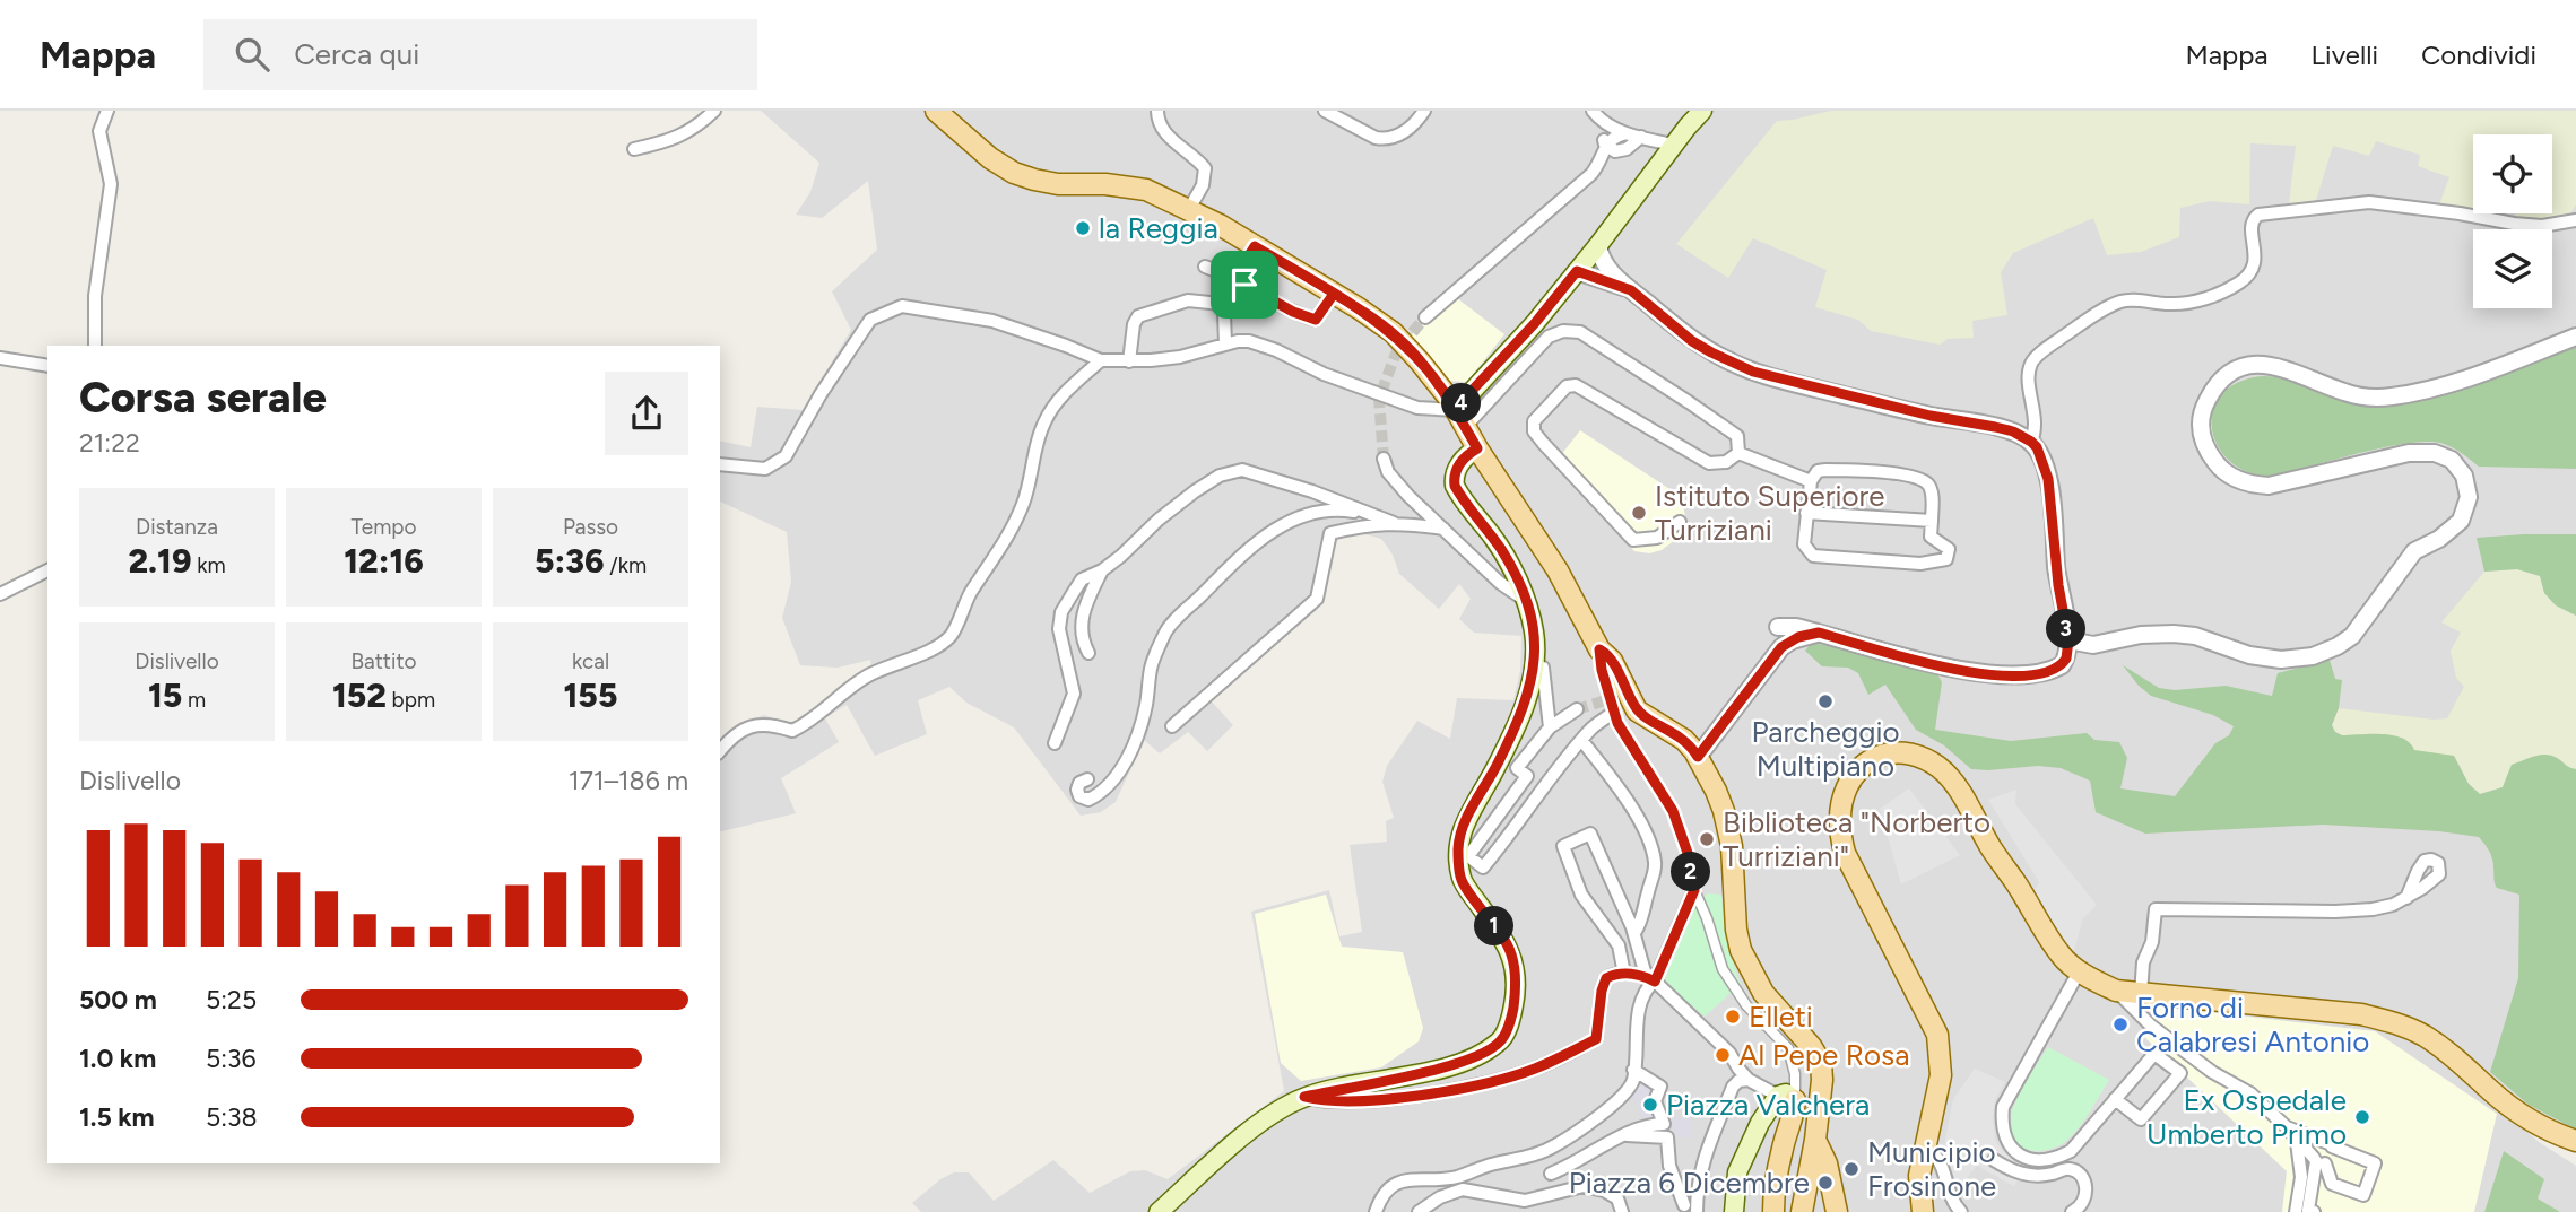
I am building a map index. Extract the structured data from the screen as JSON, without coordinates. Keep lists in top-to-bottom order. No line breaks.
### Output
{"places":["la Reggia","Istituto Superiore Turriziani","Parcheggio Multipiano","Biblioteca \"Norberto Turriziani\"","Elleti","Forno di Calabresi Antonio","Al Pepe Rosa","Piazza Valchera","Ex Ospedale Umberto Primo","Municipio Frosinone","Piazza 6 Dicembre"],"page":{"header":"Mappa","search":"Cerca qui","nav":["Mappa","Livelli","Condividi"],"heading":["Corsa serale","21:22"],"pins":["4","3","2","1"],"stats":[["Distanza","2.19 km"],["Tempo","12:16"],["Passo","5:36 /km"],["Dislivello","15 m"],["Battito","152 bpm"],["kcal","155"]],"chart":["Dislivello","171–186 m"],"list":[{"name":"500 m","note":"5:25"},{"name":"1.0 km","note":"5:36"},{"name":"1.5 km","note":"5:38"}]}}
